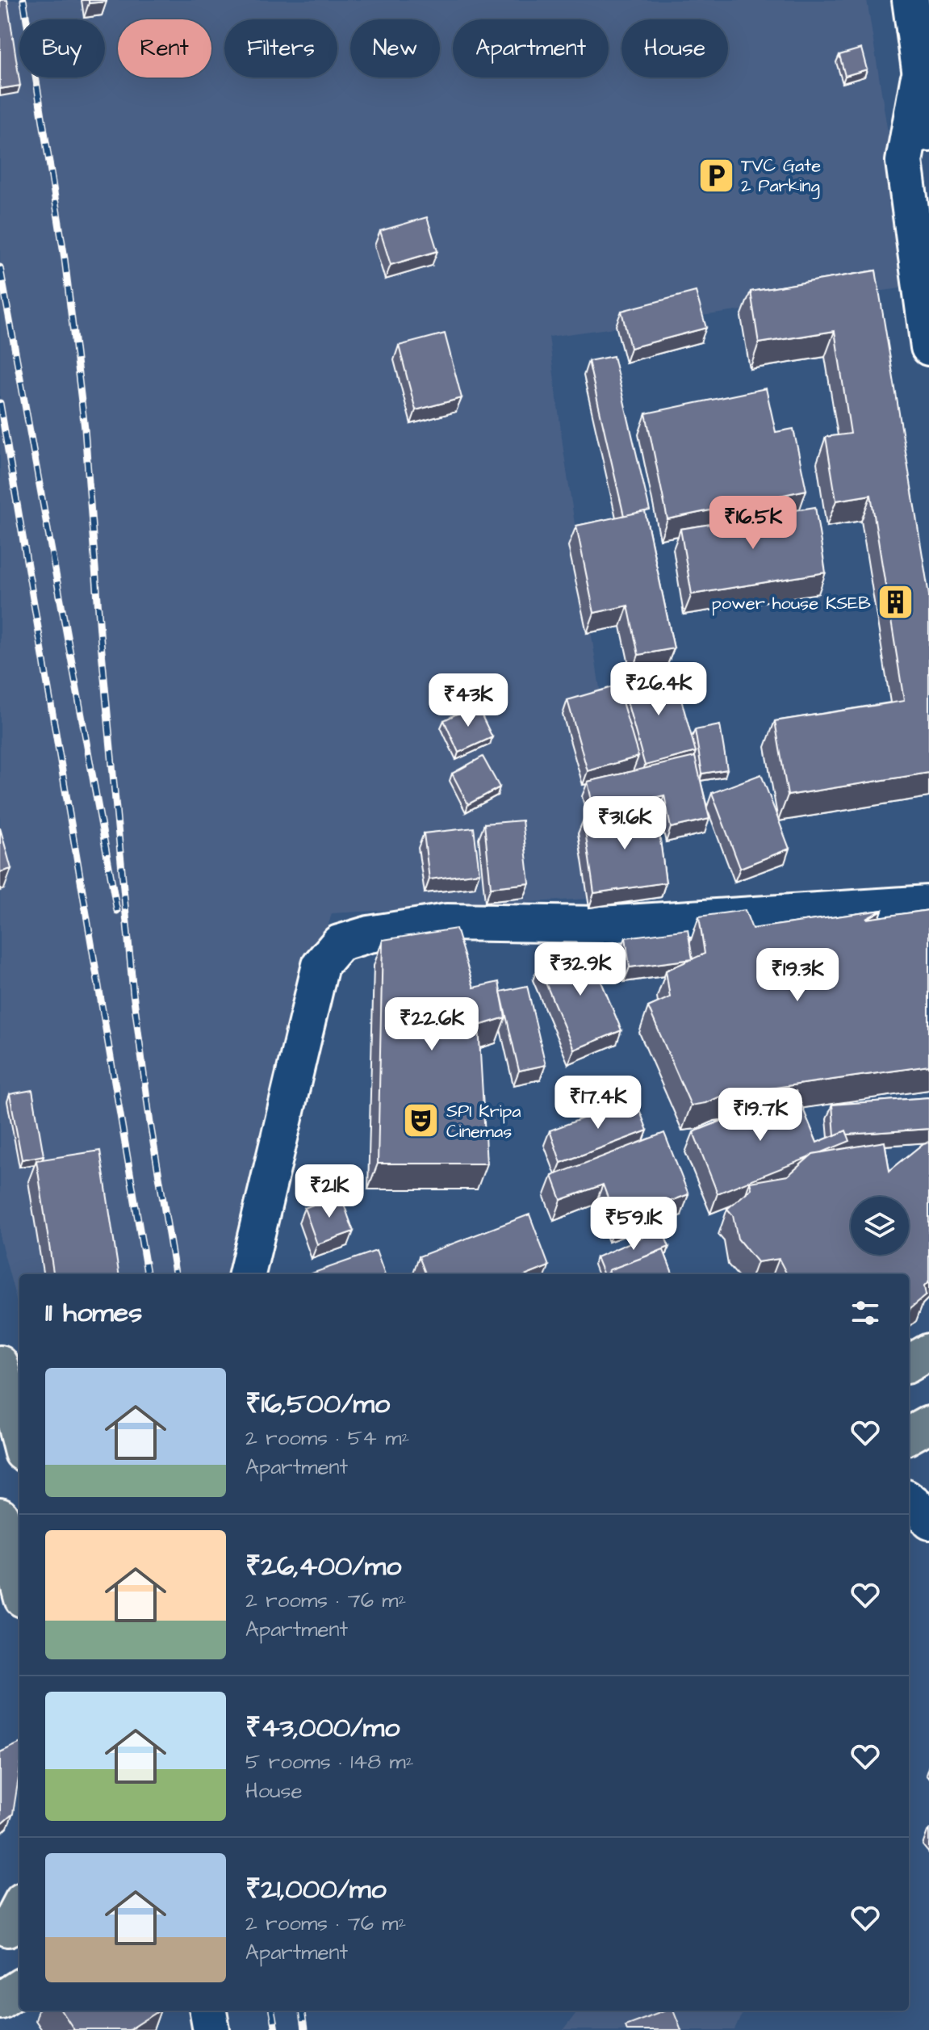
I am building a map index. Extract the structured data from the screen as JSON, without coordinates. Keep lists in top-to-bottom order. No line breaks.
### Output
{"places":{"parking":["TVC Gate 2 Parking"],"building":["power house KSEB"],"theatre":["SPI Kripa Cinemas"]},"page":{"chip":["Buy","Rent","Filters","New","Apartment","House"],"price":["₹16.5K","₹26.4K","₹43K","₹31.6K","₹32.9K","₹19.3K","₹22.6K","₹17.4K","₹19.7K","₹21K","₹59.1K"],"heading":"11 homes","list":[{"name":"₹16,500/mo","note":"2 rooms · 54 m² · Apartment"},{"name":"₹26,400/mo","note":"2 rooms · 76 m² · Apartment"},{"name":"₹43,000/mo","note":"5 rooms · 148 m² · House"},{"name":"₹21,000/mo","note":"2 rooms · 76 m² · Apartment"}]}}
